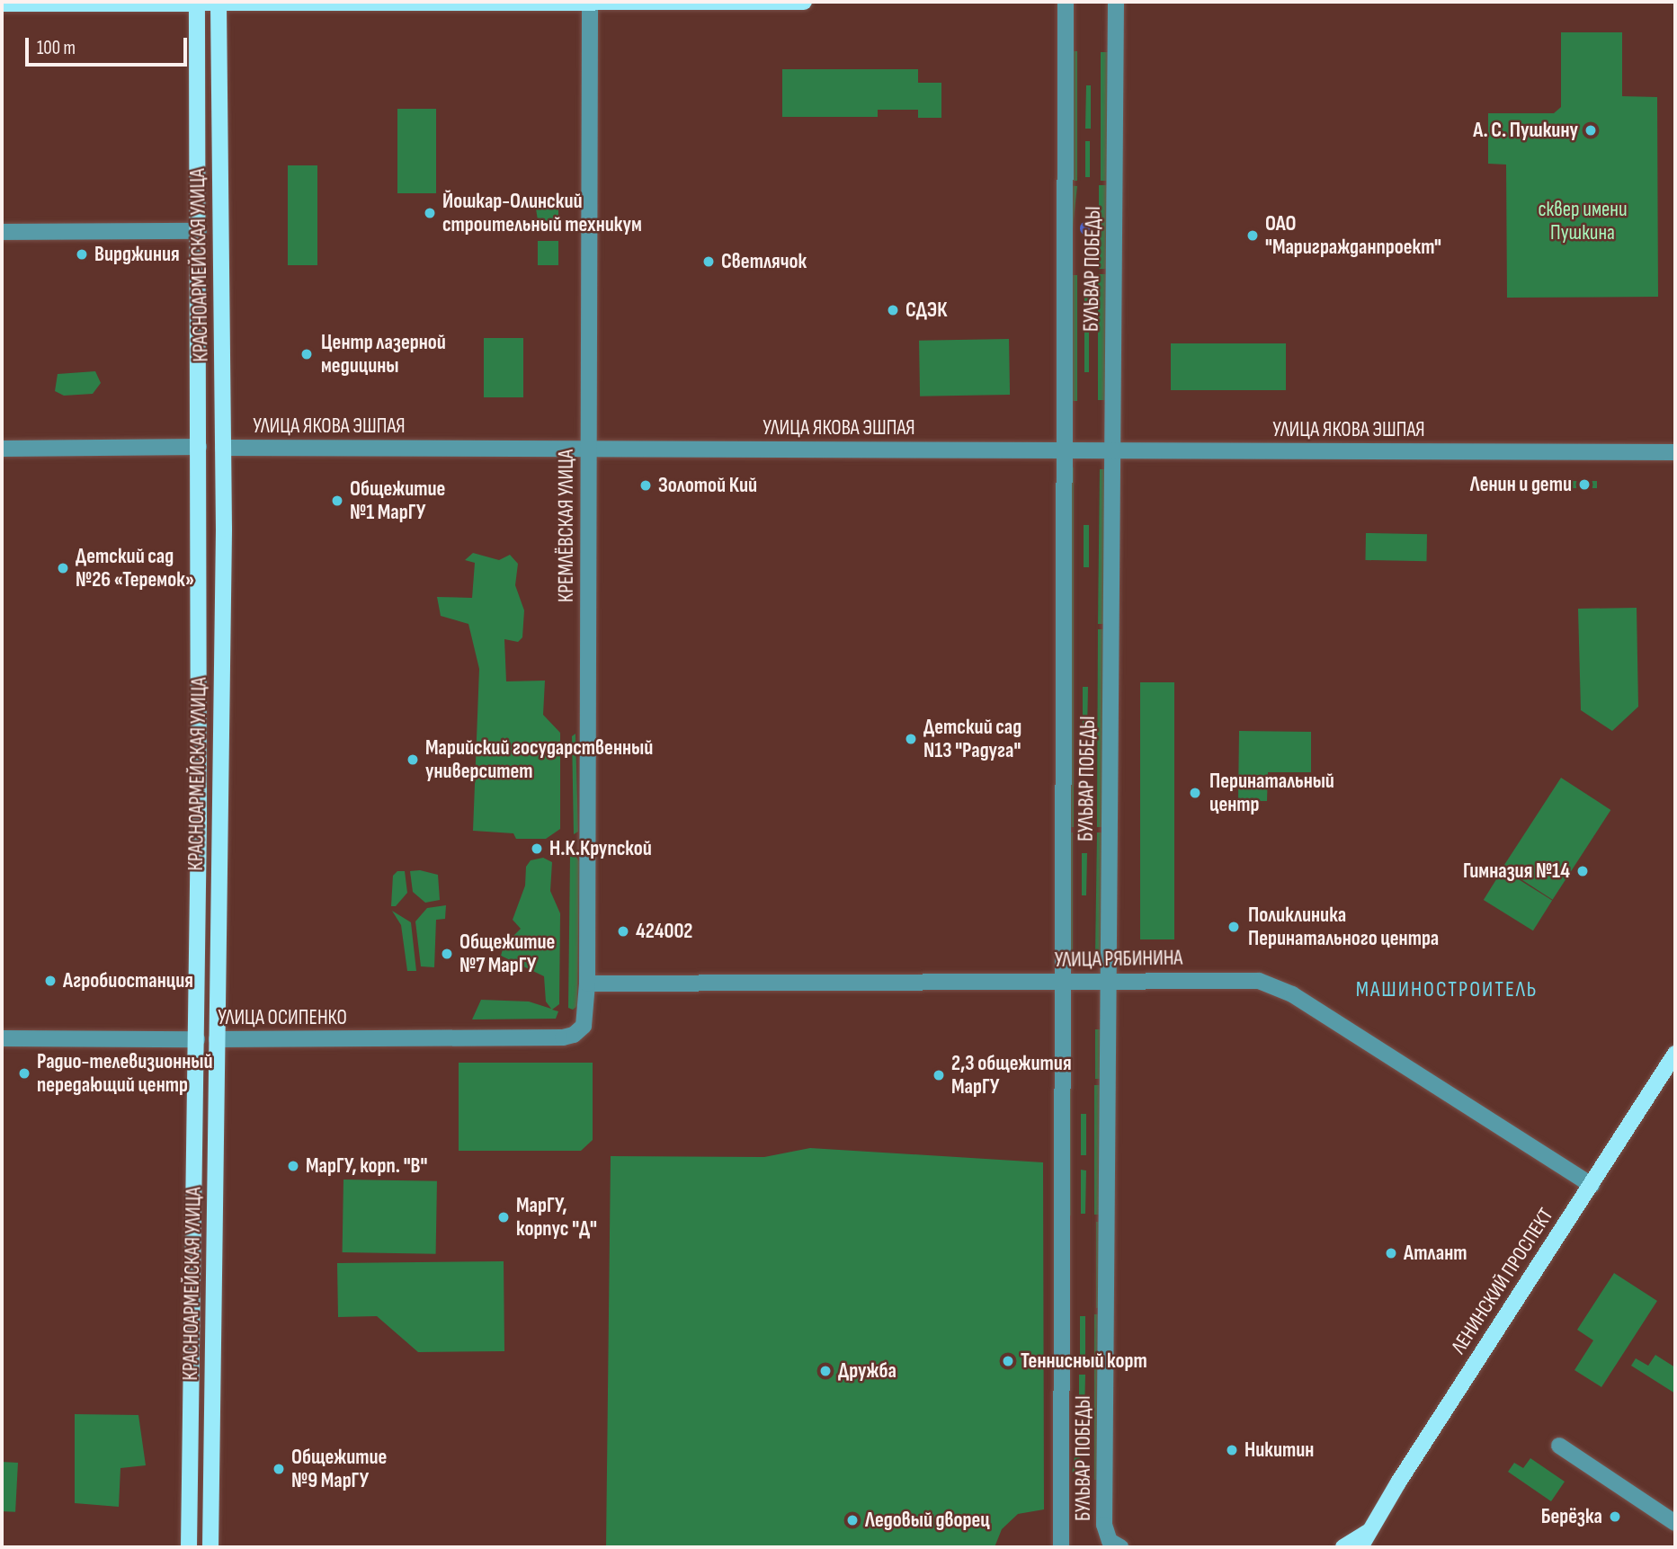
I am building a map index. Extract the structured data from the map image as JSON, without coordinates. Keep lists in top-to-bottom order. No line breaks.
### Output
{"streets":{"main road":["КРАСНОАРМЕЙСКАЯ УЛИЦА","УЛИЦА ЯКОВА ЭШПАЯ","УЛИЦА ОСИПЕНКО","ЛЕНИНСКИЙ ПРОСПЕКТ"],"street":["БУЛЬВАР ПОБЕДЫ","КРЕМЛЁВСКАЯ УЛИЦА","УЛИЦА РЯБИНИНА"]},"crossings":[["КРАСНОАРМЕЙСКАЯ УЛИЦА","УЛИЦА ЯКОВА ЭШПАЯ"],["КРАСНОАРМЕЙСКАЯ УЛИЦА","УЛИЦА ОСИПЕНКО"],["БУЛЬВАР ПОБЕДЫ","УЛИЦА ЯКОВА ЭШПАЯ"],["БУЛЬВАР ПОБЕДЫ","УЛИЦА РЯБИНИНА"],["УЛИЦА ЯКОВА ЭШПАЯ","КРЕМЛЁВСКАЯ УЛИЦА"],["КРЕМЛЁВСКАЯ УЛИЦА","УЛИЦА РЯБИНИНА"],["КРЕМЛЁВСКАЯ УЛИЦА","УЛИЦА ОСИПЕНКО"],["УЛИЦА РЯБИНИНА","ЛЕНИНСКИЙ ПРОСПЕКТ"]],"districts":["МАШИНОСТРОИТЕЛЬ"],"parks":["сквер имени Пушкина"],"places":["А. С. Пушкину","Йошкар-Олинский строительный техникум","OAO \"Маригражданпроект\"","Вирджиния","Светлячок","СДЭК","Центр лазерной медицины","Ленин и дети","Золотой Кий","Общежитие №1 МарГУ","Детский сад №26 «Теремок»","Детский сад N13 \"Радуга\"","Марийский государственный университет","Перинатальный центр","Н.К.Крупской","Гимназия №14","Поликлиника Перинатального центра","424002","Общежитие №7 МарГУ","Агробиостанция","Радио-телевизионный передающий центр","2,3 общежития МарГУ","МарГУ, корп. \"В\"","МарГУ, корпус \"Д\"","Атлант","Теннисный корт","Дружба","Никитин","Общежитие №9 МарГУ","Берёзка","Ледовый дворец"],"scale_bar":"100 m"}
